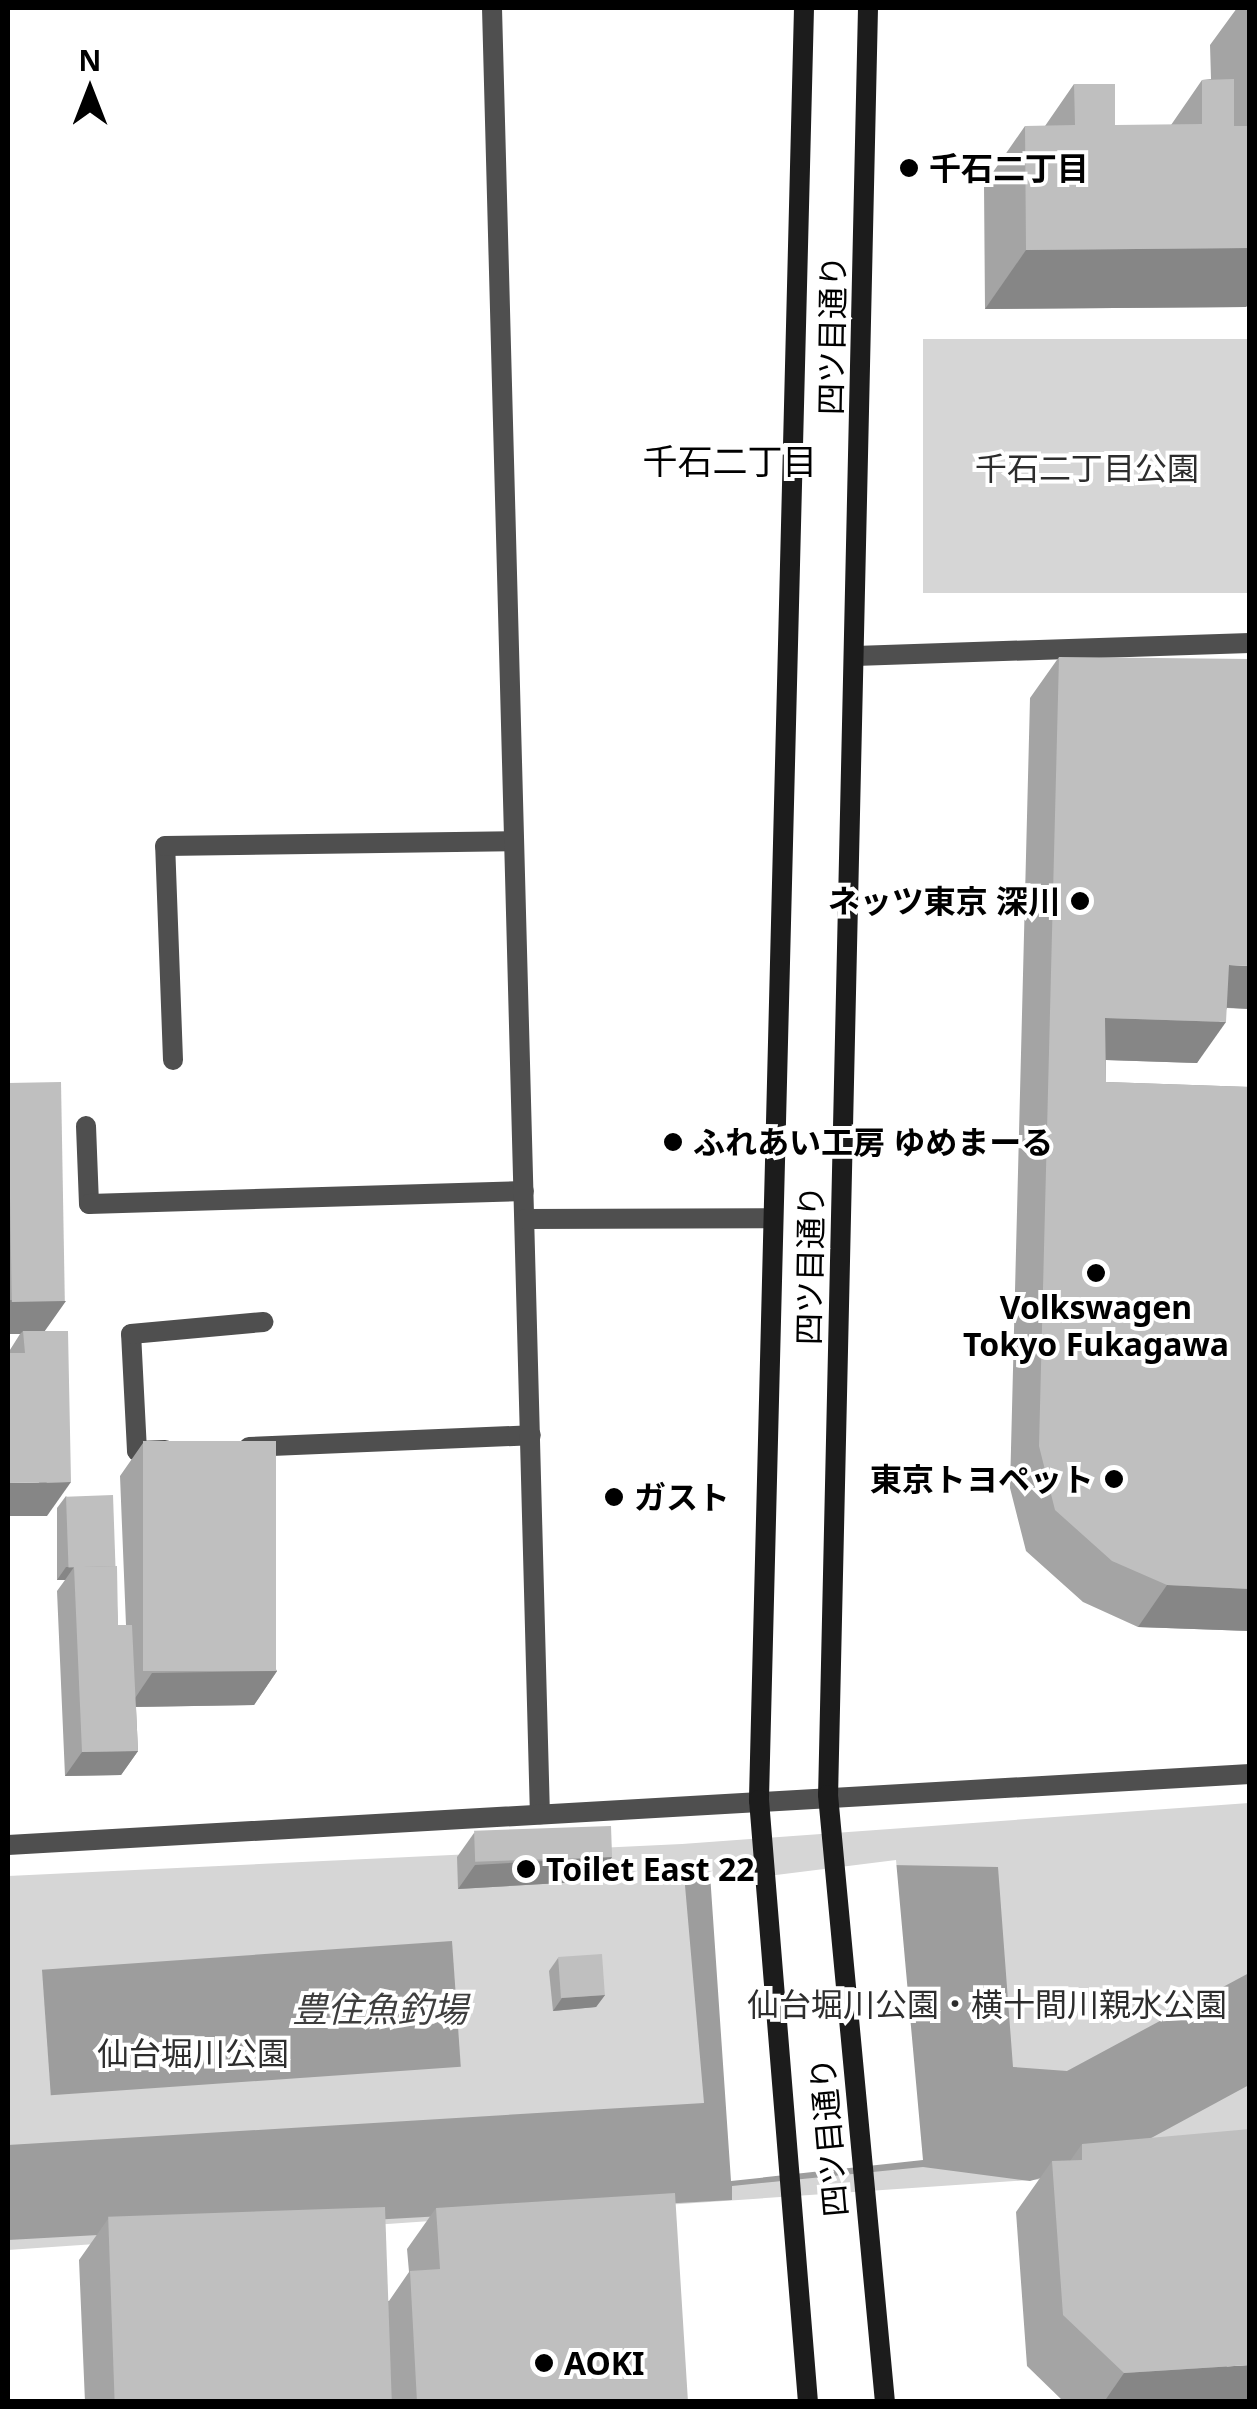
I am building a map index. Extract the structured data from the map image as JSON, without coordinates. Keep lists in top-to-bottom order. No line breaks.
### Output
{"streets":{"main road":["四ツ目通り"]},"districts":["千石二丁目"],"water":["豊住魚釣場"],"parks":["千石二丁目公園","仙台堀川公園・横十間川親水公園","仙台堀川公園"],"places":["千石二丁目","ネッツ東京 深川","ふれあい工房 ゆめまーる","Volkswagen Tokyo Fukagawa","東京トヨペット","ガスト","Toilet East 22","AOKI"],"north":"top"}
